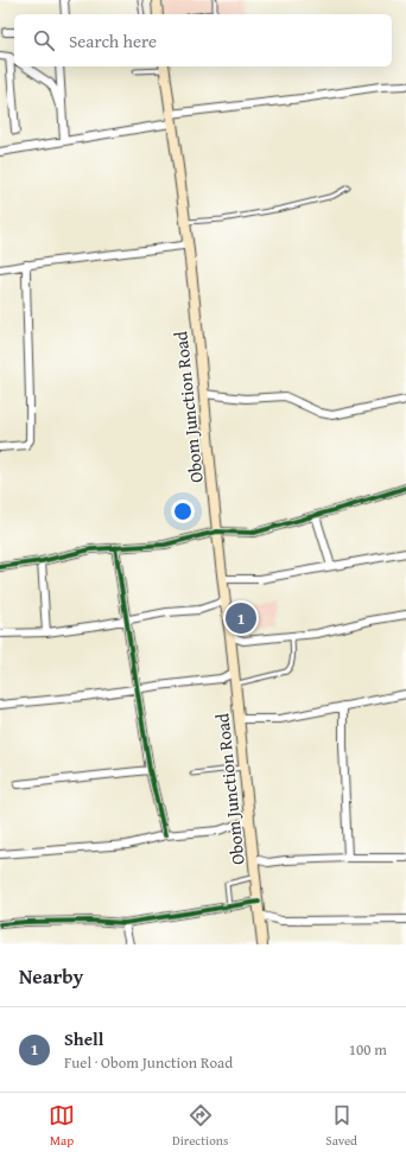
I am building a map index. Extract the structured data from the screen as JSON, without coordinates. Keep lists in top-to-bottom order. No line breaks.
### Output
{"streets":{"main road":["Obom Junction Road"]},"page":{"search":"Search here","pins":"1","heading":"Nearby","list":[{"mark":"1","name":"Shell","note":"Fuel · Obom Junction Road","value":"100 m"}],"nav":["Map","Directions","Saved"]}}
